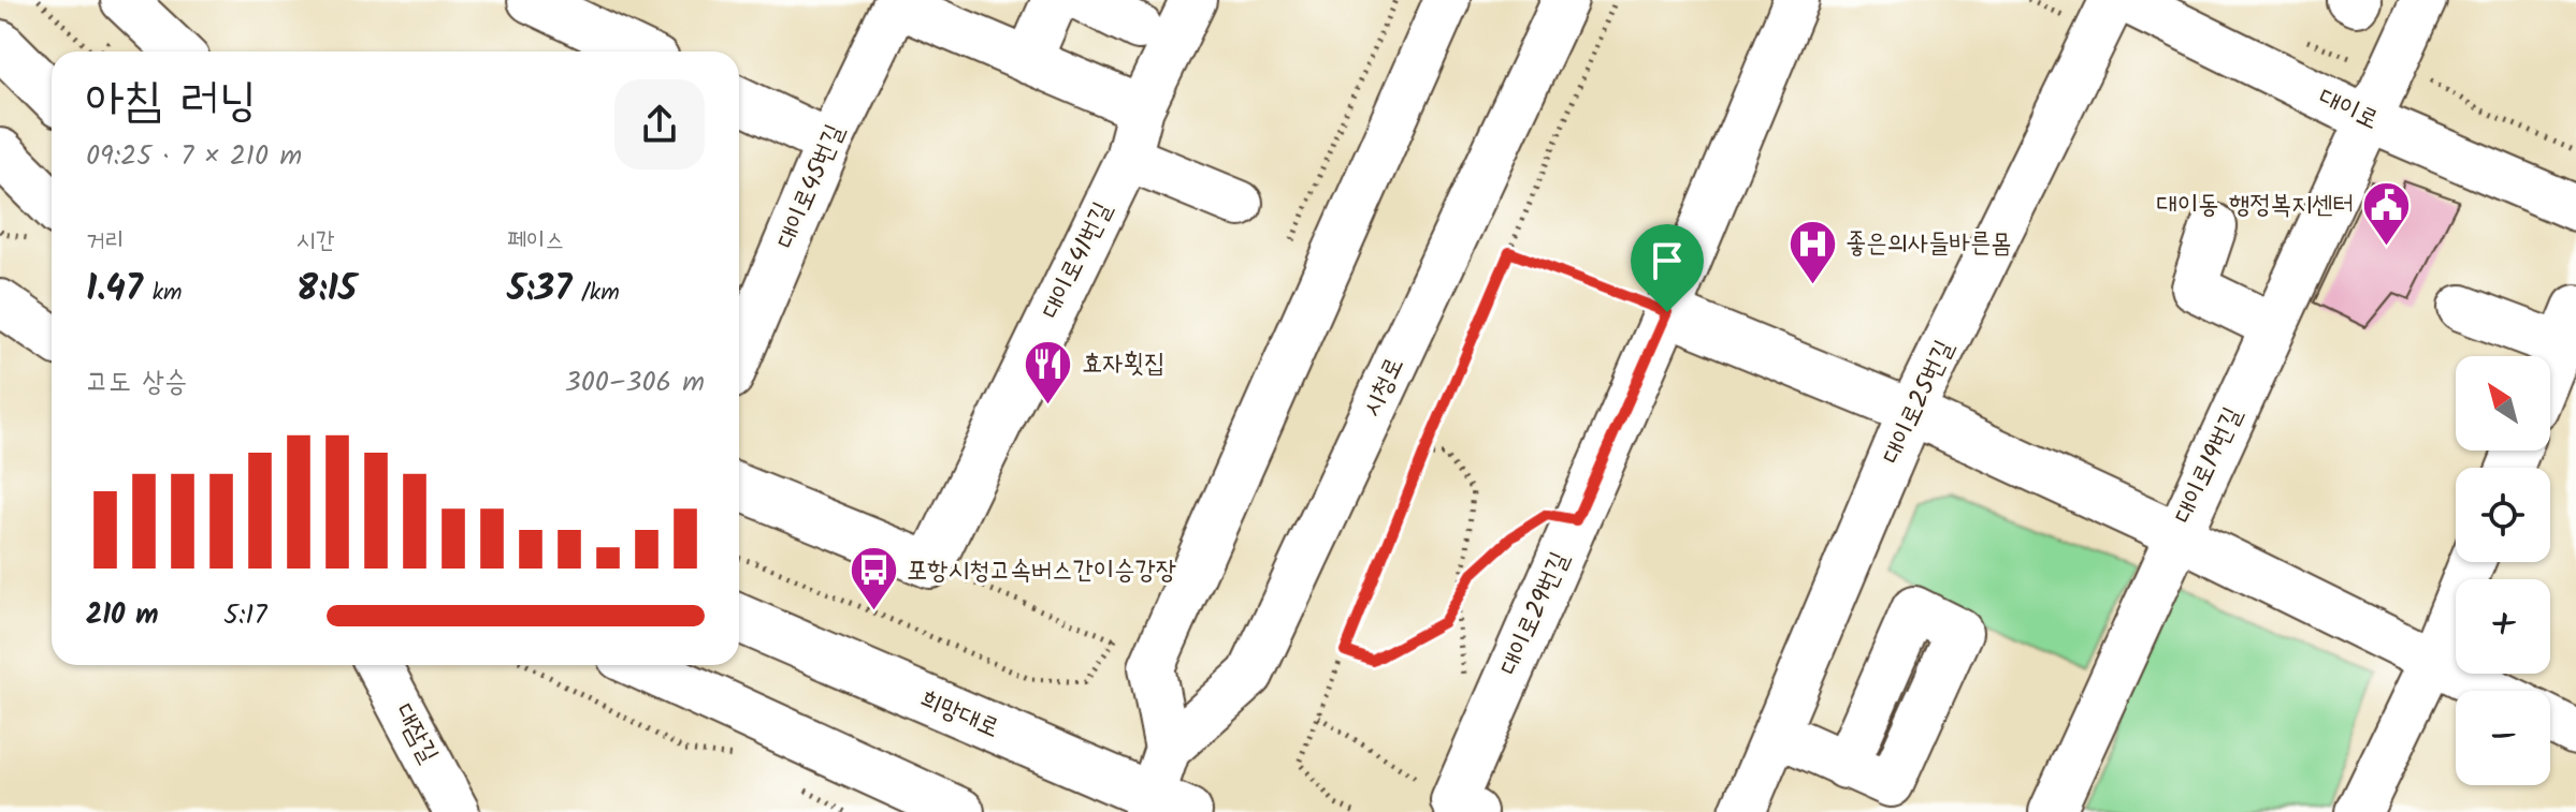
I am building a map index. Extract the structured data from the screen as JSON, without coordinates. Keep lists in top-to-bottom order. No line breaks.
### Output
{"streets":{"main road":["희망대로"],"street":["대이로","대이로45번길","대이로41번길","시청로","대이로25번길","대이로19번길","대이로29번길","대잠길"]},"crossings":[["대이로","대이로19번길"],["시청로","희망대로"]],"places":{"public building":["대이동 행정복지센터"],"hospital":["좋은의사들바른몸"],"restaurant":["효자횟집"],"bus stop":["포항시청고속버스간이승강장"]},"north":"top left","page":{"heading":["아침 러닝","09:25 · 7 × 210 m"],"stats":[["거리","1.47 km"],["시간","8:15"],["페이스","5:37 /km"]],"chart":["고도 상승","300–306 m"],"map_buttons":["+","−"],"list":[{"name":"210 m","note":"5:17"}]}}
